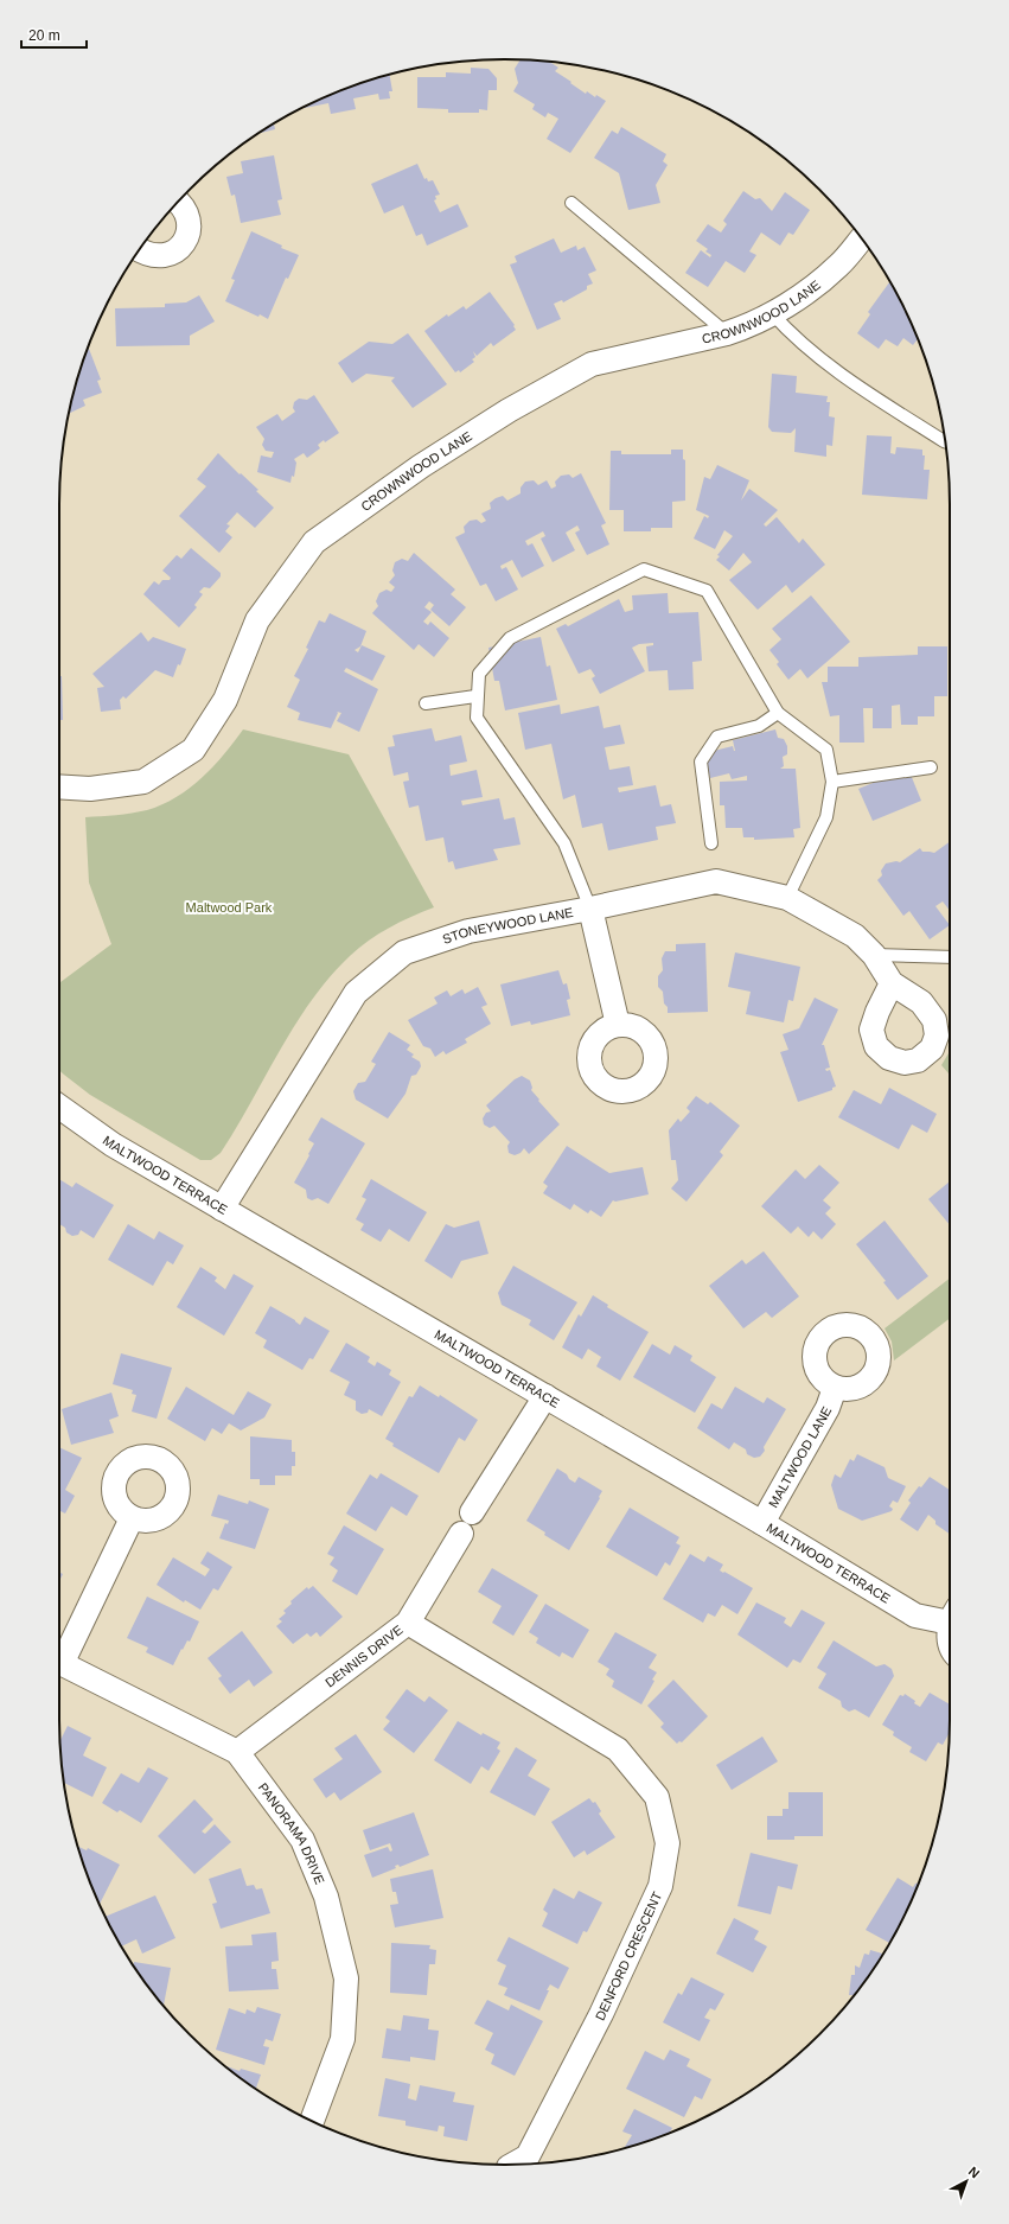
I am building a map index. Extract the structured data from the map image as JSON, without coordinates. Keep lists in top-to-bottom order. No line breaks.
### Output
{"streets":{"street":["CROWNWOOD LANE","STONEYWOOD LANE","MALTWOOD TERRACE","MALTWOOD LANE","DENNIS DRIVE","PANORAMA DRIVE","DENFORD CRESCENT"]},"crossings":[["STONEYWOOD LANE","MALTWOOD TERRACE"],["MALTWOOD TERRACE","MALTWOOD LANE"],["DENNIS DRIVE","PANORAMA DRIVE"],["DENNIS DRIVE","DENFORD CRESCENT"]],"parks":["Maltwood Park"],"scale_bar":"20 m","north":"top right"}
